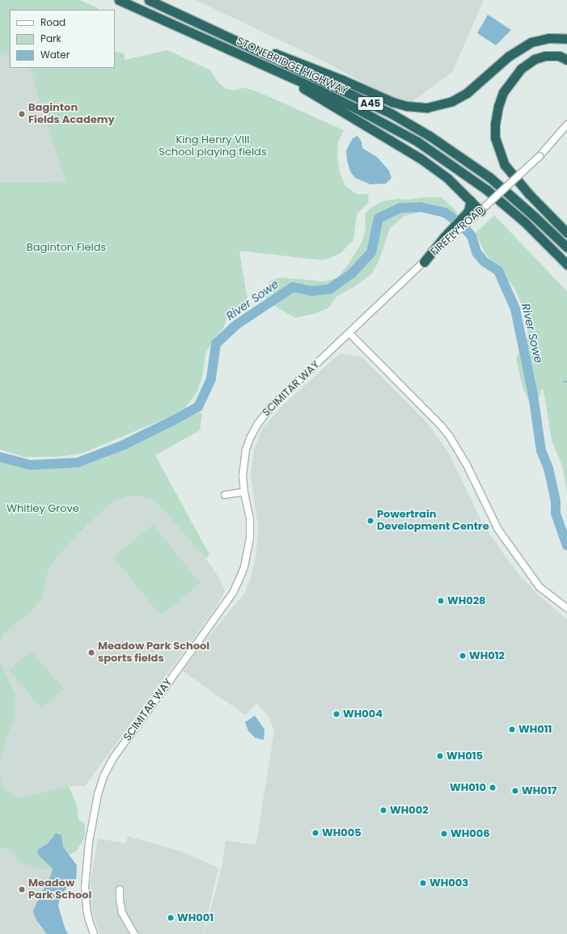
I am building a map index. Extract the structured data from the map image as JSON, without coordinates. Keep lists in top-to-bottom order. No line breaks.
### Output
{"streets":{"highway":["STONEBRIDGE HIGHWAY","A45"],"street":["FIREFLY ROAD","SCIMITAR WAY"]},"crossings":[["FIREFLY ROAD","SCIMITAR WAY"]],"water":["River Sowe"],"parks":["King Henry VIII School playing fields","Baginton Fields","Whitley Grove"],"places":["Baginton Fields Academy","Powertrain Development Centre","WH028","Meadow Park School sports fields","WH012","WH004","WH011","WH015","WH010","WH017","WH002","WH005","WH006","WH003","Meadow Park School","WH001"],"legend":["Road","Park","Water"]}
